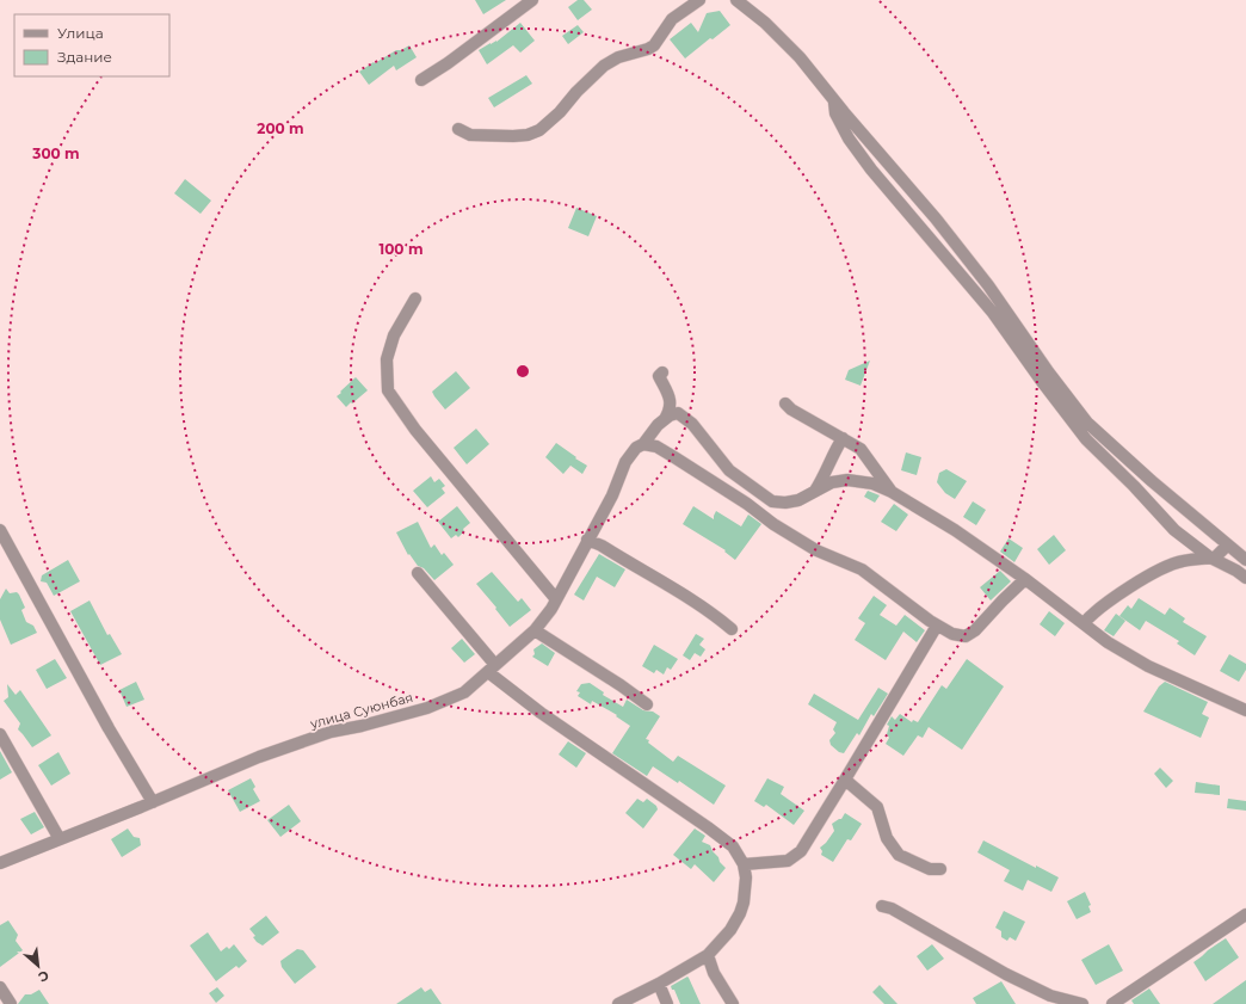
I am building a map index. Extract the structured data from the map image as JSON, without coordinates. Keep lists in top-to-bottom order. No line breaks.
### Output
{"streets":{"street":["улица Суюнбая"]},"legend":["Улица","Здание"],"north":"bottom right","rings":["200 m","300 m","100 m"]}
